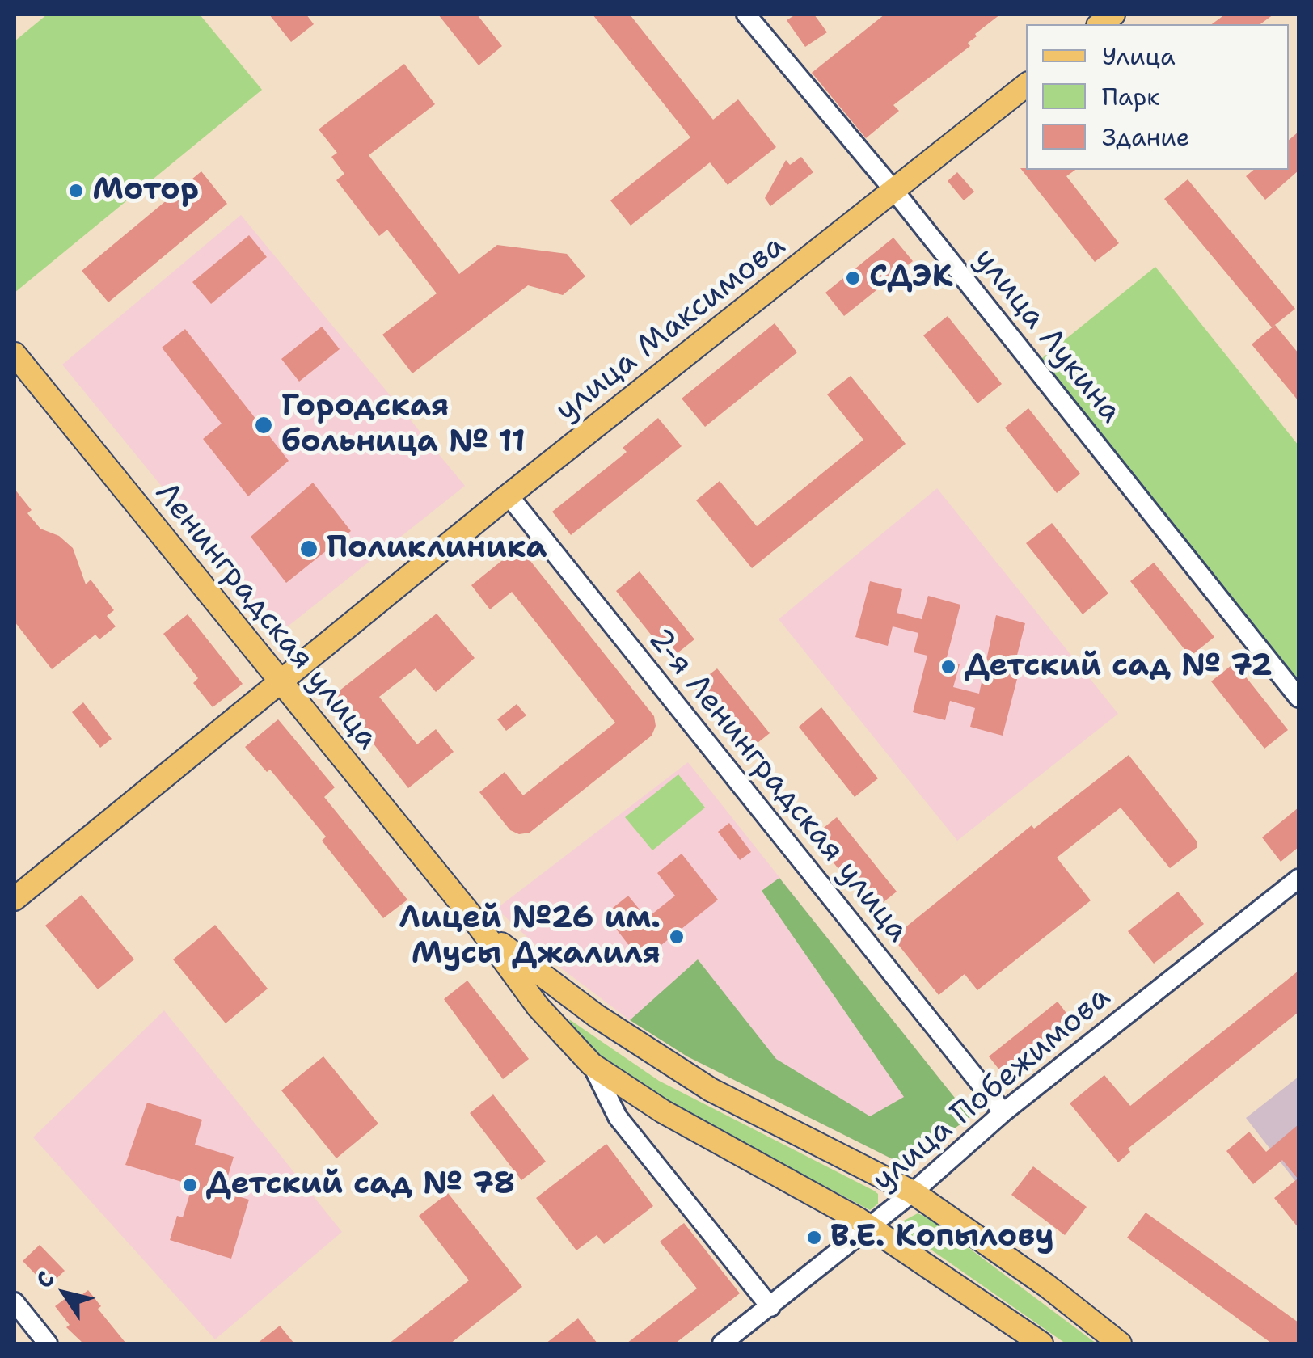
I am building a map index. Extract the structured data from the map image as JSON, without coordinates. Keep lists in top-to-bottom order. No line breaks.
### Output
{"streets":{"main road":["улица Максимова","Ленинградская улица"],"street":["улица Лукина","2-я Ленинградская улица","улица Побежимова"]},"crossings":[["улица Максимова","улица Лукина"],["улица Максимова","Ленинградская улица"],["улица Максимова","2-я Ленинградская улица"],["Ленинградская улица","улица Побежимова"],["2-я Ленинградская улица","улица Побежимова"]],"places":["Мотор","СДЭК","Городская больница № 11","Поликлиника","Детский сад № 72","Лицей №26 им. Мусы Джалиля","Детский сад № 78","В.Е. Копылову"],"legend":["Улица","Парк","Здание"],"north":"top left"}
